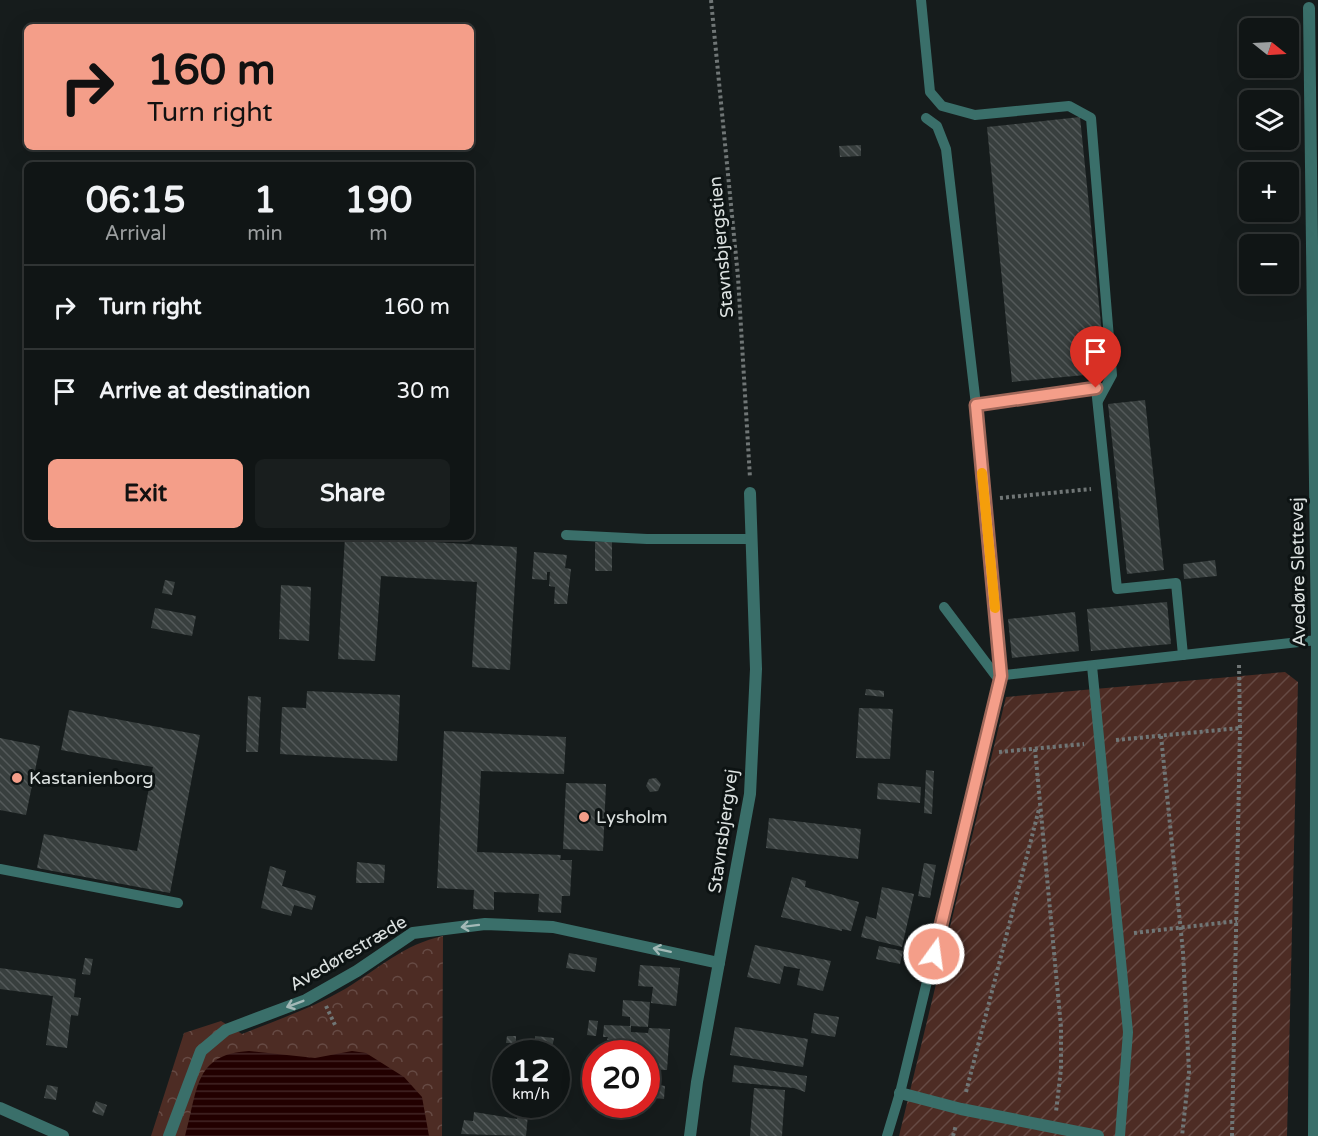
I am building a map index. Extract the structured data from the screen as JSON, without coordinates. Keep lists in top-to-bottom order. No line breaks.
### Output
{"streets":{"street":["Avedøre Slettevej","Stavnsbjergvej","Avedørestræde"],"path":["Stavnsbjergstien"]},"crossings":[["Stavnsbjergstien","Stavnsbjergvej"],["Stavnsbjergvej","Avedørestræde"]],"one_way":["Avedørestræde"],"places":["Kastanienborg","Lysholm"],"north":"right","page":{"map_buttons":["+","−"],"turn":["160 m","Turn right"],"eta":["06:15","Arrival","1","min","190","m"],"list":[{"name":"Turn right","value":"160 m"},{"name":"Arrive at destination","value":"30 m"}],"buttons":["Exit","Share"],"speed":"12 km/h","limit":"20"}}
